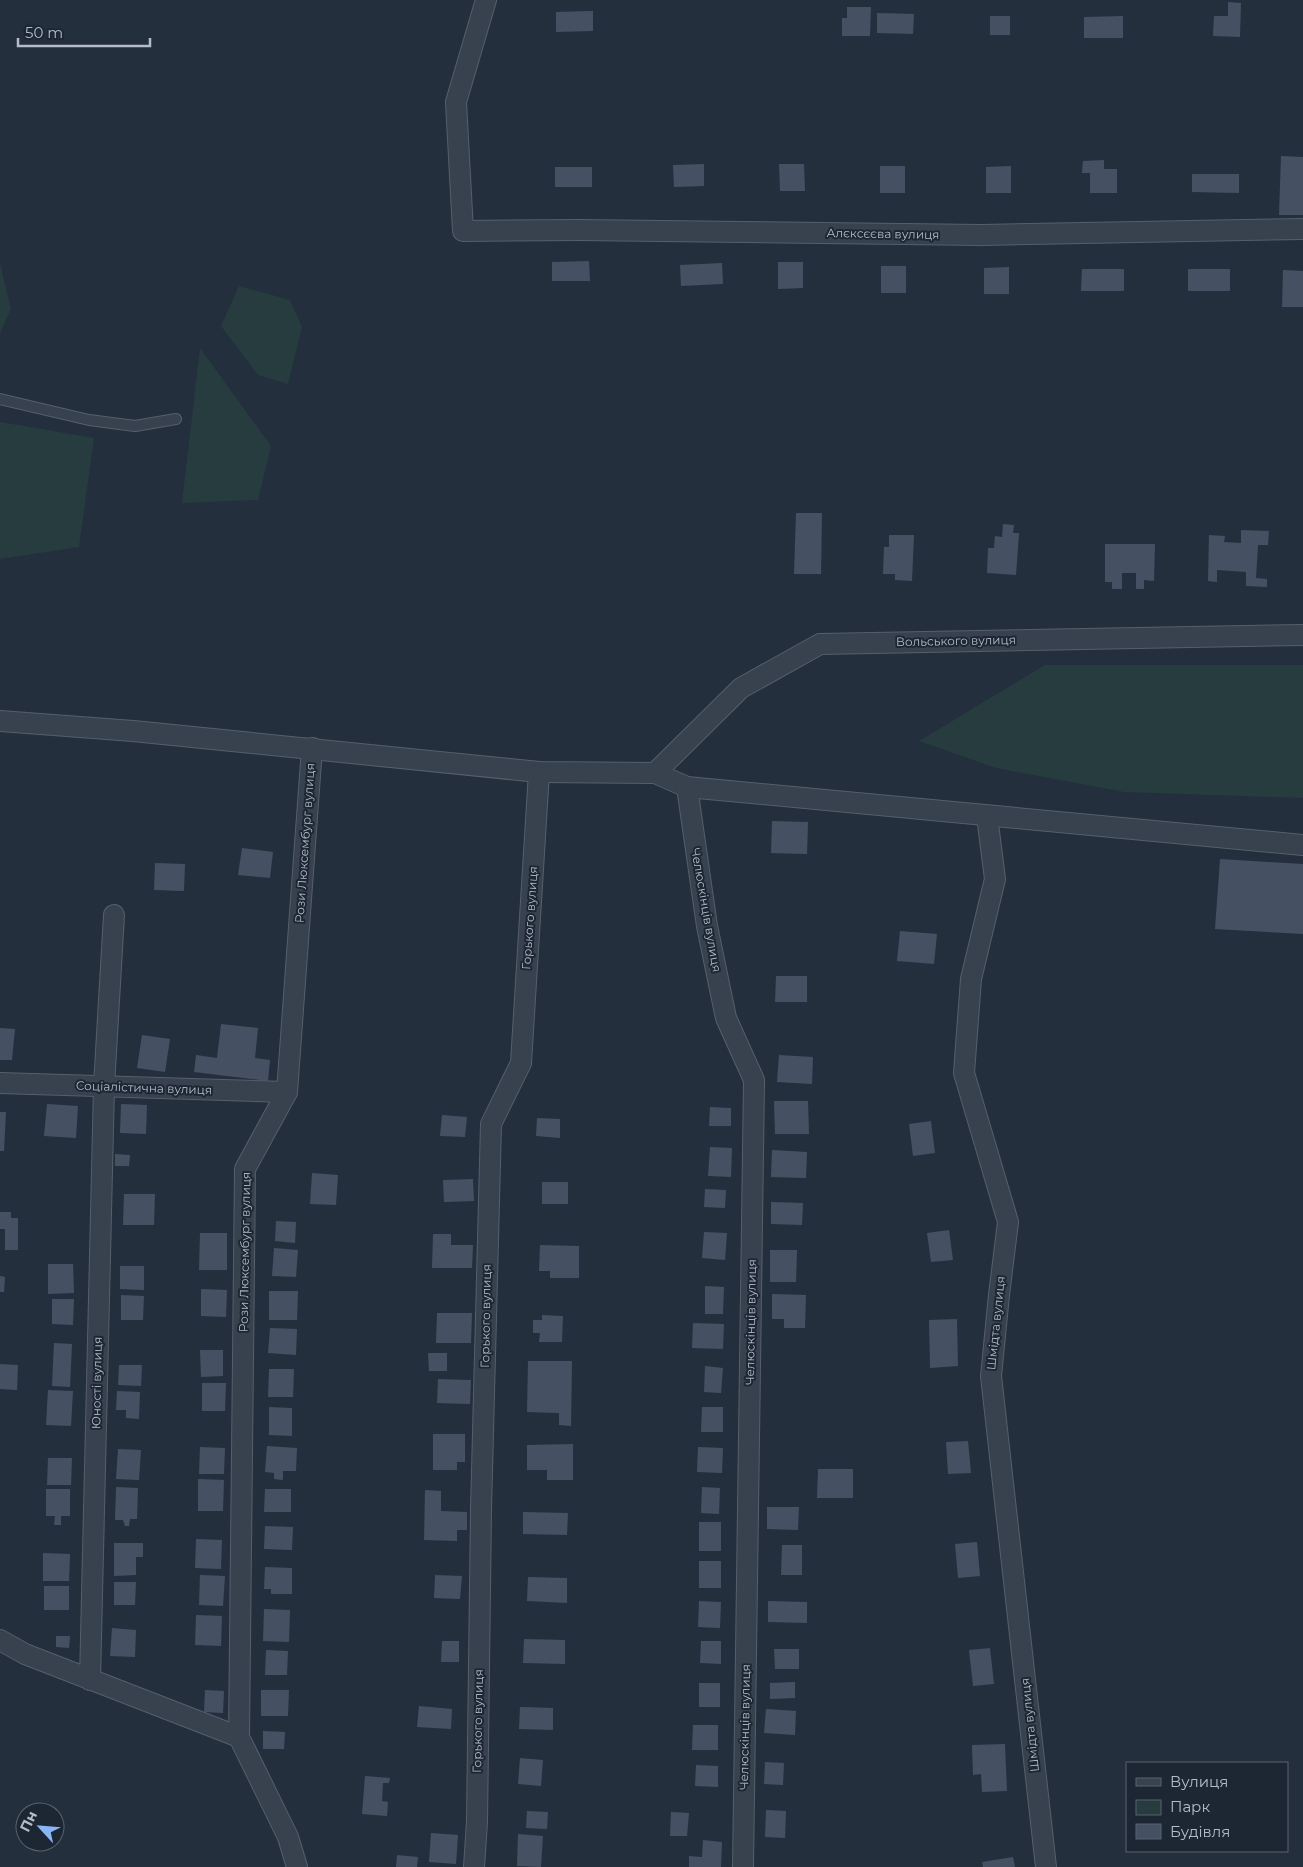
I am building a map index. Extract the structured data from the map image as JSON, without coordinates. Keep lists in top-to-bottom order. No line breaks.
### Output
{"streets":{"street":["Алєксєєва вулиця","Вольського вулиця","Рози Люксембург вулиця","Челюскінців вулиця","Горького вулиця","Соціалістична вулиця","Шмідта вулиця","Юності вулиця"]},"crossings":[["Рози Люксембург вулиця","Соціалістична вулиця"],["Соціалістична вулиця","Юності вулиця"]],"legend":["Вулиця","Парк","Будівля"],"scale_bar":"50 m","north":"top left"}
